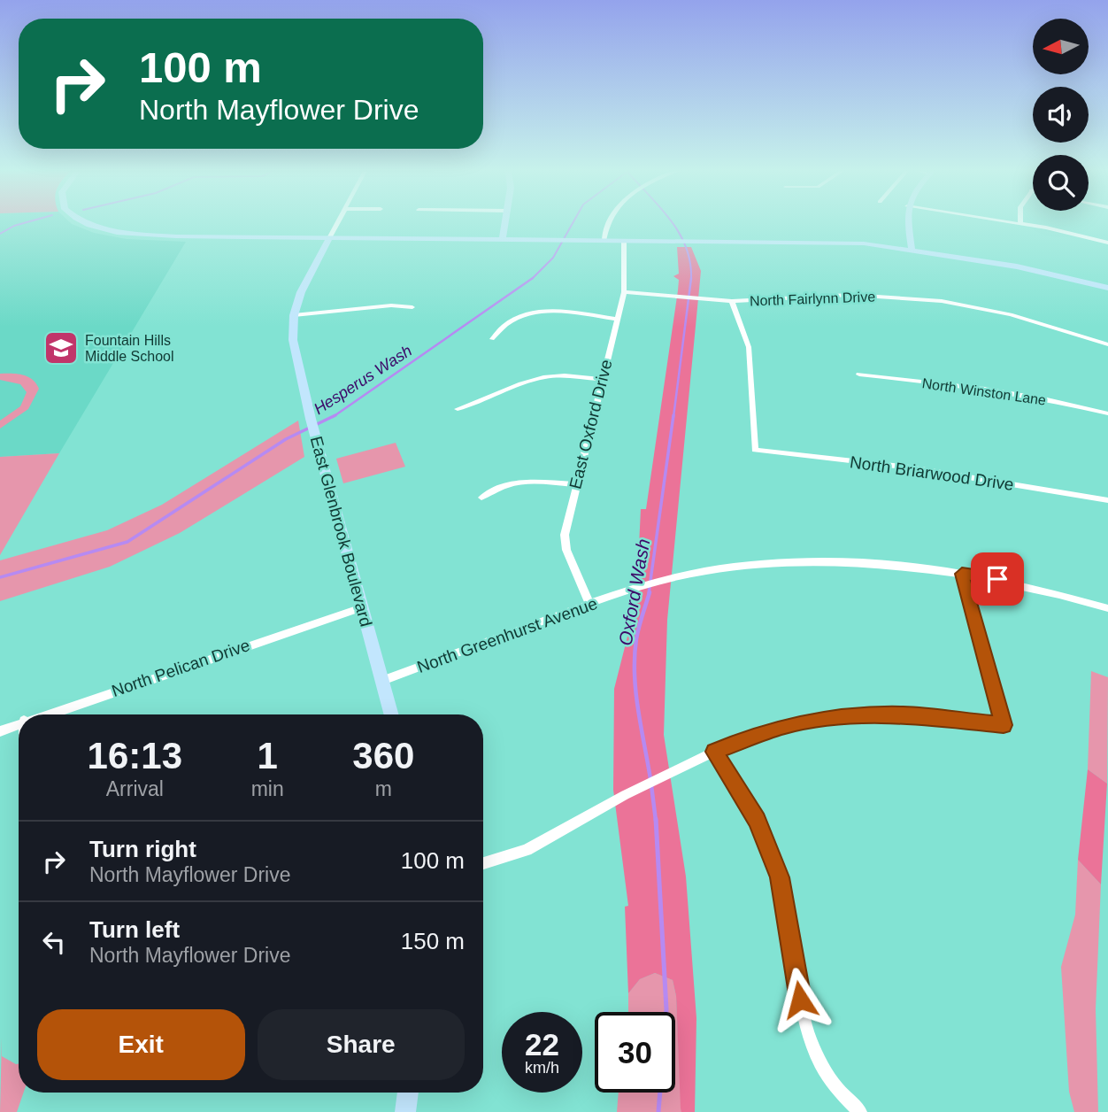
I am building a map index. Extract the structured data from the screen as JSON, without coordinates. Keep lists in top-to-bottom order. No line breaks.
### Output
{"streets":{"street":["North Fairlynn Drive","North Winston Lane","East Oxford Drive","North Briarwood Drive","East Glenbrook Boulevard","North Greenhurst Avenue","North Pelican Drive"]},"crossings":[["North Fairlynn Drive","East Oxford Drive"],["North Fairlynn Drive","North Briarwood Drive"],["East Oxford Drive","North Greenhurst Avenue"],["East Glenbrook Boulevard","North Greenhurst Avenue"],["East Glenbrook Boulevard","North Pelican Drive"]],"water":["Hesperus Wash","Oxford Wash"],"places":{"school or university":["Fountain Hills Middle School"]},"north":"left","page":{"turn":["100 m","North Mayflower Drive"],"eta":["16:13","Arrival","1","min","360","m"],"list":[{"name":"Turn right","note":"North Mayflower Drive","value":"100 m"},{"name":"Turn left","note":"North Mayflower Drive","value":"150 m"}],"buttons":["Exit","Share"],"speed":"22 km/h","limit":"30"}}
